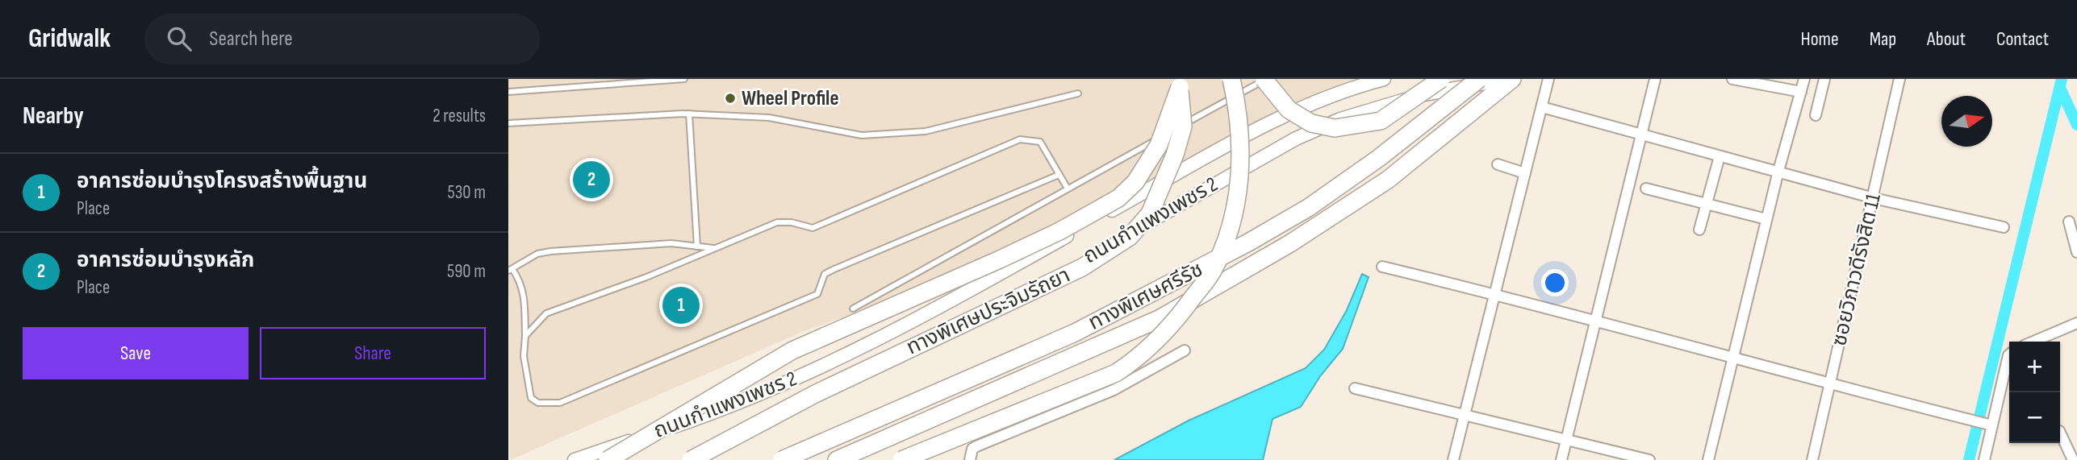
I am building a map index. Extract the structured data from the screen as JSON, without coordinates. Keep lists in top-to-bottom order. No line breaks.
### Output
{"streets":{"highway":["ทางพิเศษศรีรัช","ทางพิเศษประจิมรัถยา"],"main road":["ถนนกำแพงเพชร 2"],"street":["ซอยวิภาวดีรังสิต 11"]},"crossings":[["ถนนกำแพงเพชร 2","ทางพิเศษประจิมรัถยา"]],"places":["Wheel Profile"],"north":"right","page":{"header":"Gridwalk","search":"Search here","nav":["Home","Map","About","Contact"],"heading":["Nearby","2 results"],"list":[{"mark":"1","name":"อาคารซ่อมบำรุงโครงสร้างพื้นฐาน","note":"Place","value":"530 m"},{"mark":"2","name":"อาคารซ่อมบำรุงหลัก","note":"Place","value":"590 m"}],"pins":["2","1"],"buttons":["Save","Share"],"map_buttons":["+","−"]}}
